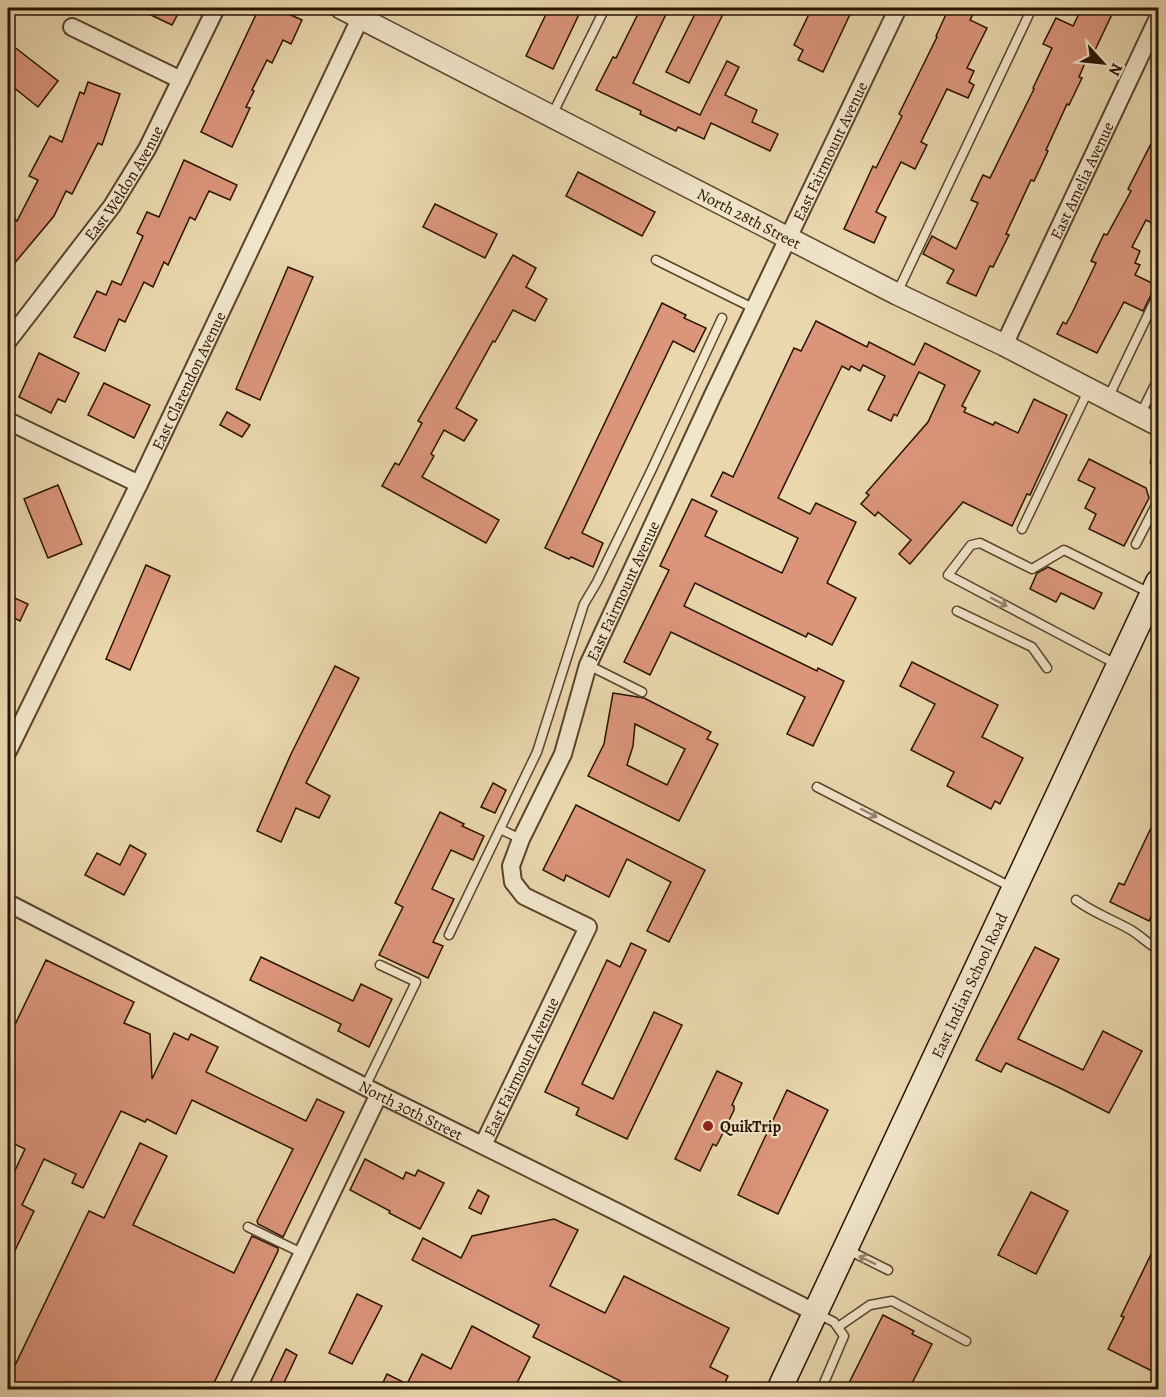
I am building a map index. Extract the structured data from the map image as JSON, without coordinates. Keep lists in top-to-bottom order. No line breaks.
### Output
{"streets":{"main road":["East Indian School Road"],"street":["East Fairmount Avenue","East Amelia Avenue","East Weldon Avenue","North 28th Street","East Clarendon Avenue","North 30th Street"]},"crossings":[["East Fairmount Avenue","North 28th Street"],["East Fairmount Avenue","North 30th Street"],["East Amelia Avenue","North 28th Street"],["North 28th Street","East Clarendon Avenue"],["East Indian School Road","North 30th Street"]],"places":["QuikTrip"],"north":"bottom right"}
